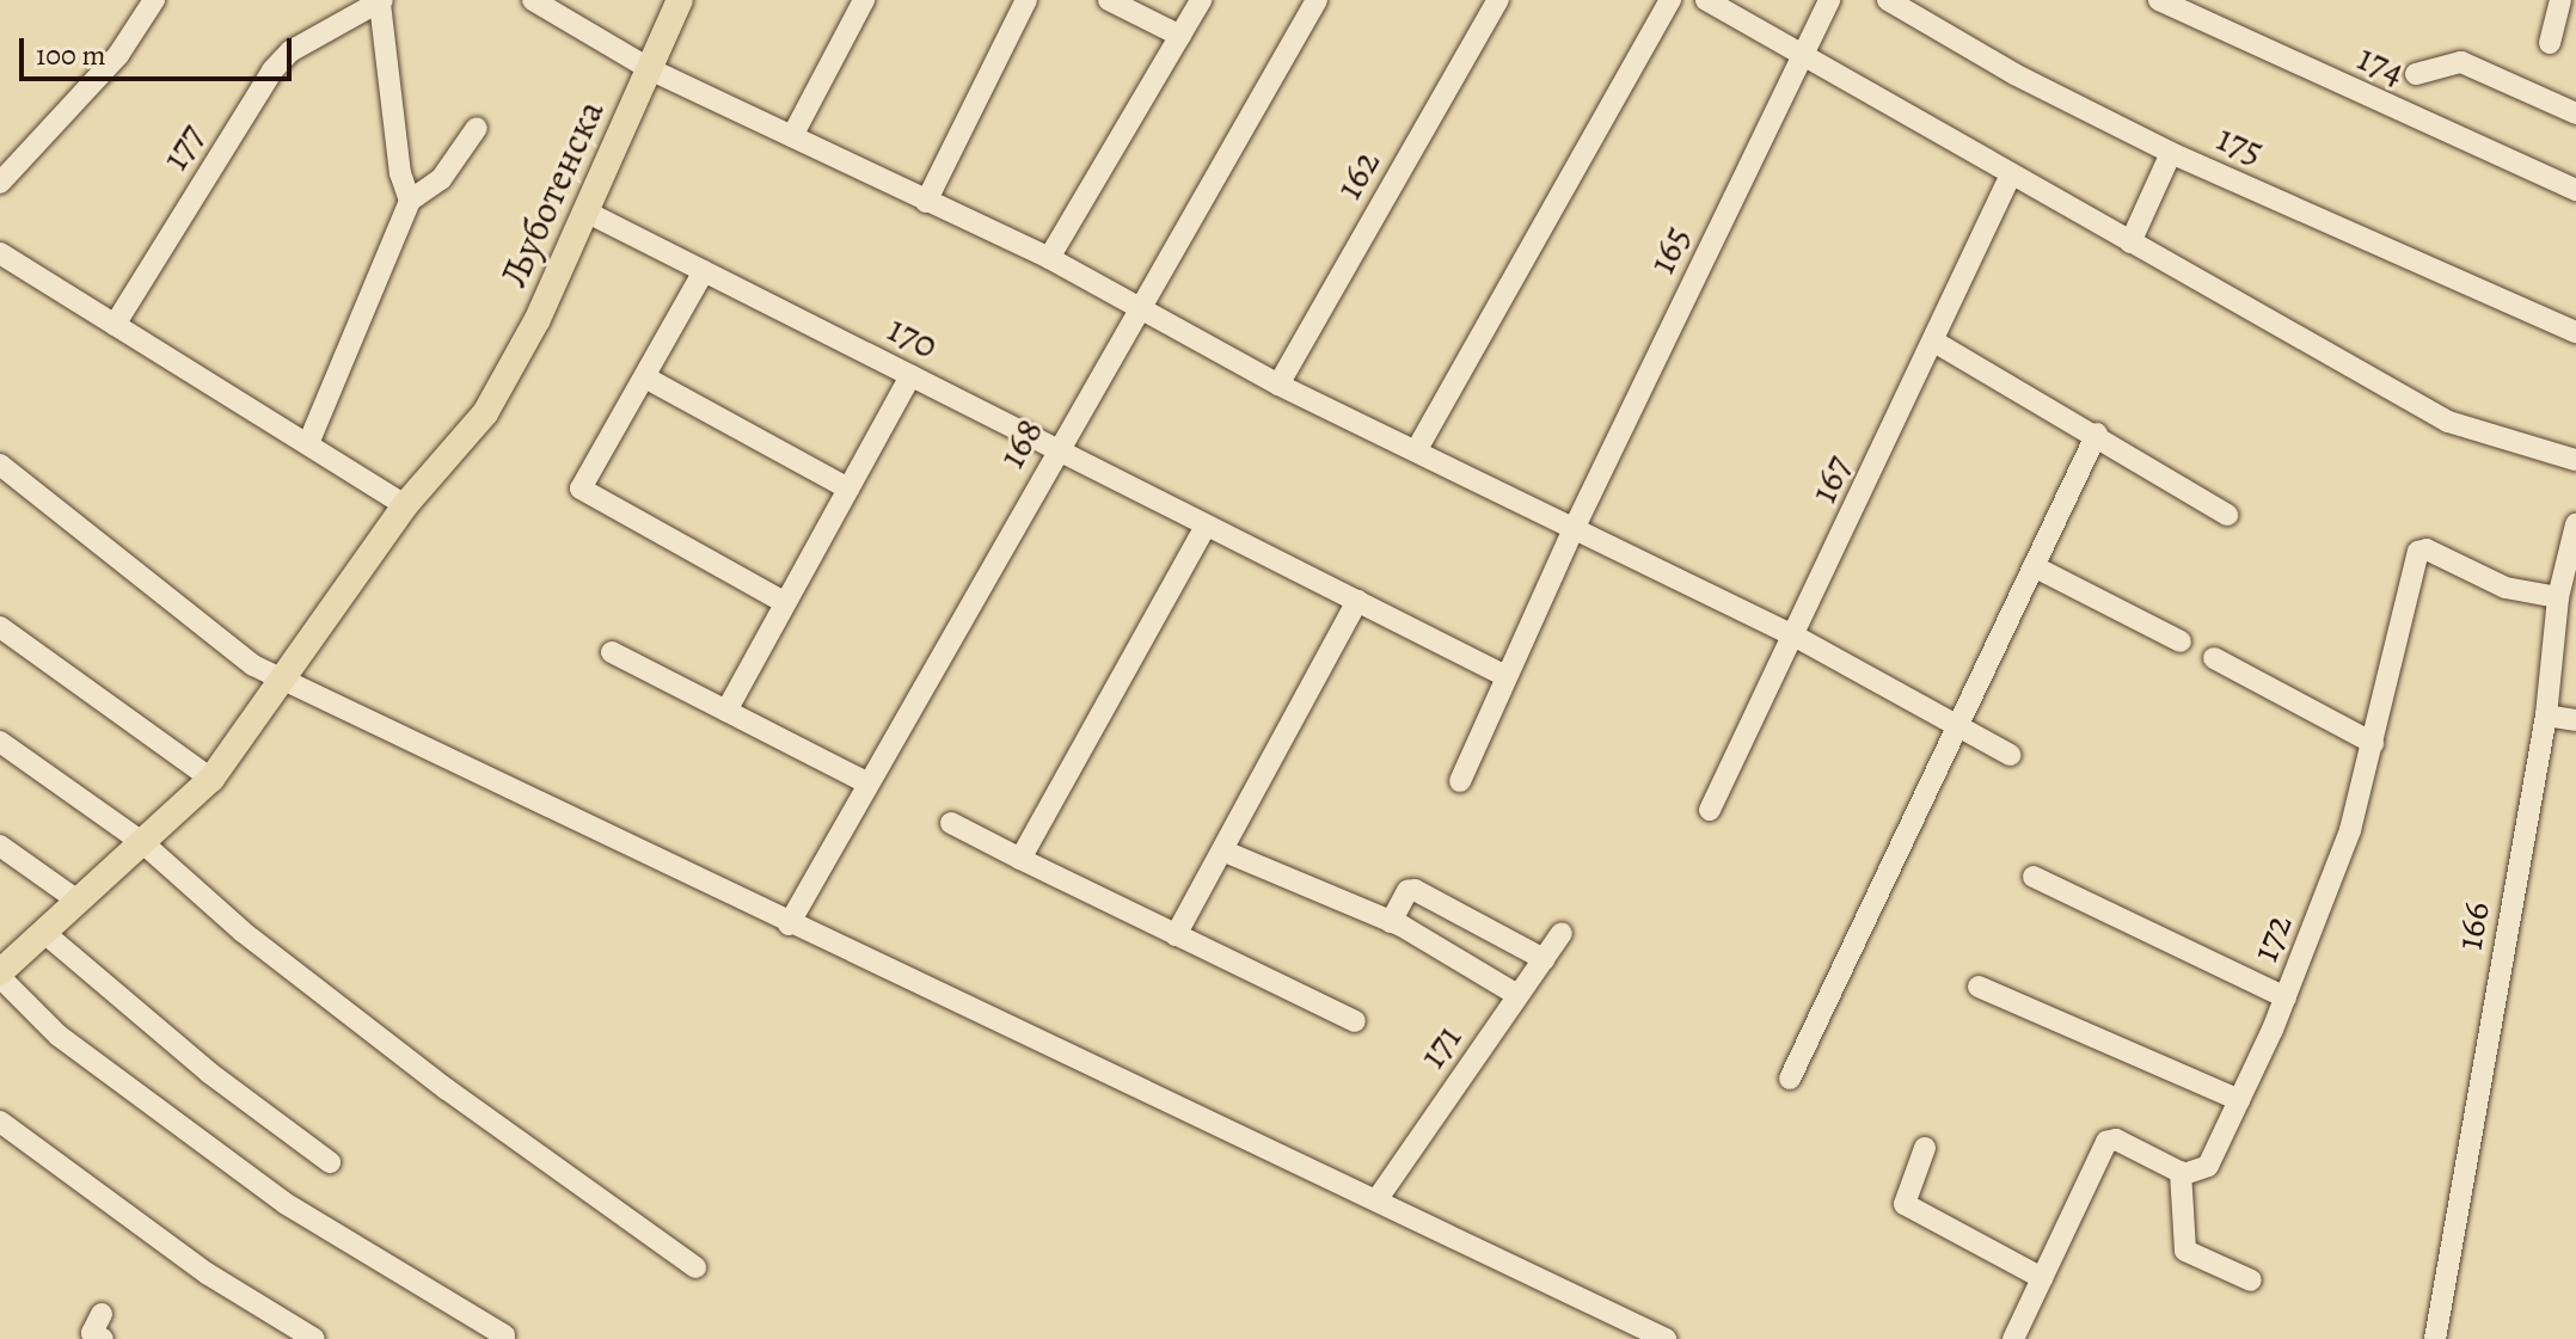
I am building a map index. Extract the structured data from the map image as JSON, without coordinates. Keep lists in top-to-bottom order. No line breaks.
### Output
{"streets":{"main road":["Љуботенска"],"street":["174","175","177","162","165","170","168","167","166","172","171"]},"crossings":[["Љуботенска","170"],["165","170"],["170","168"],["166","172"]],"scale_bar":"100 m"}
